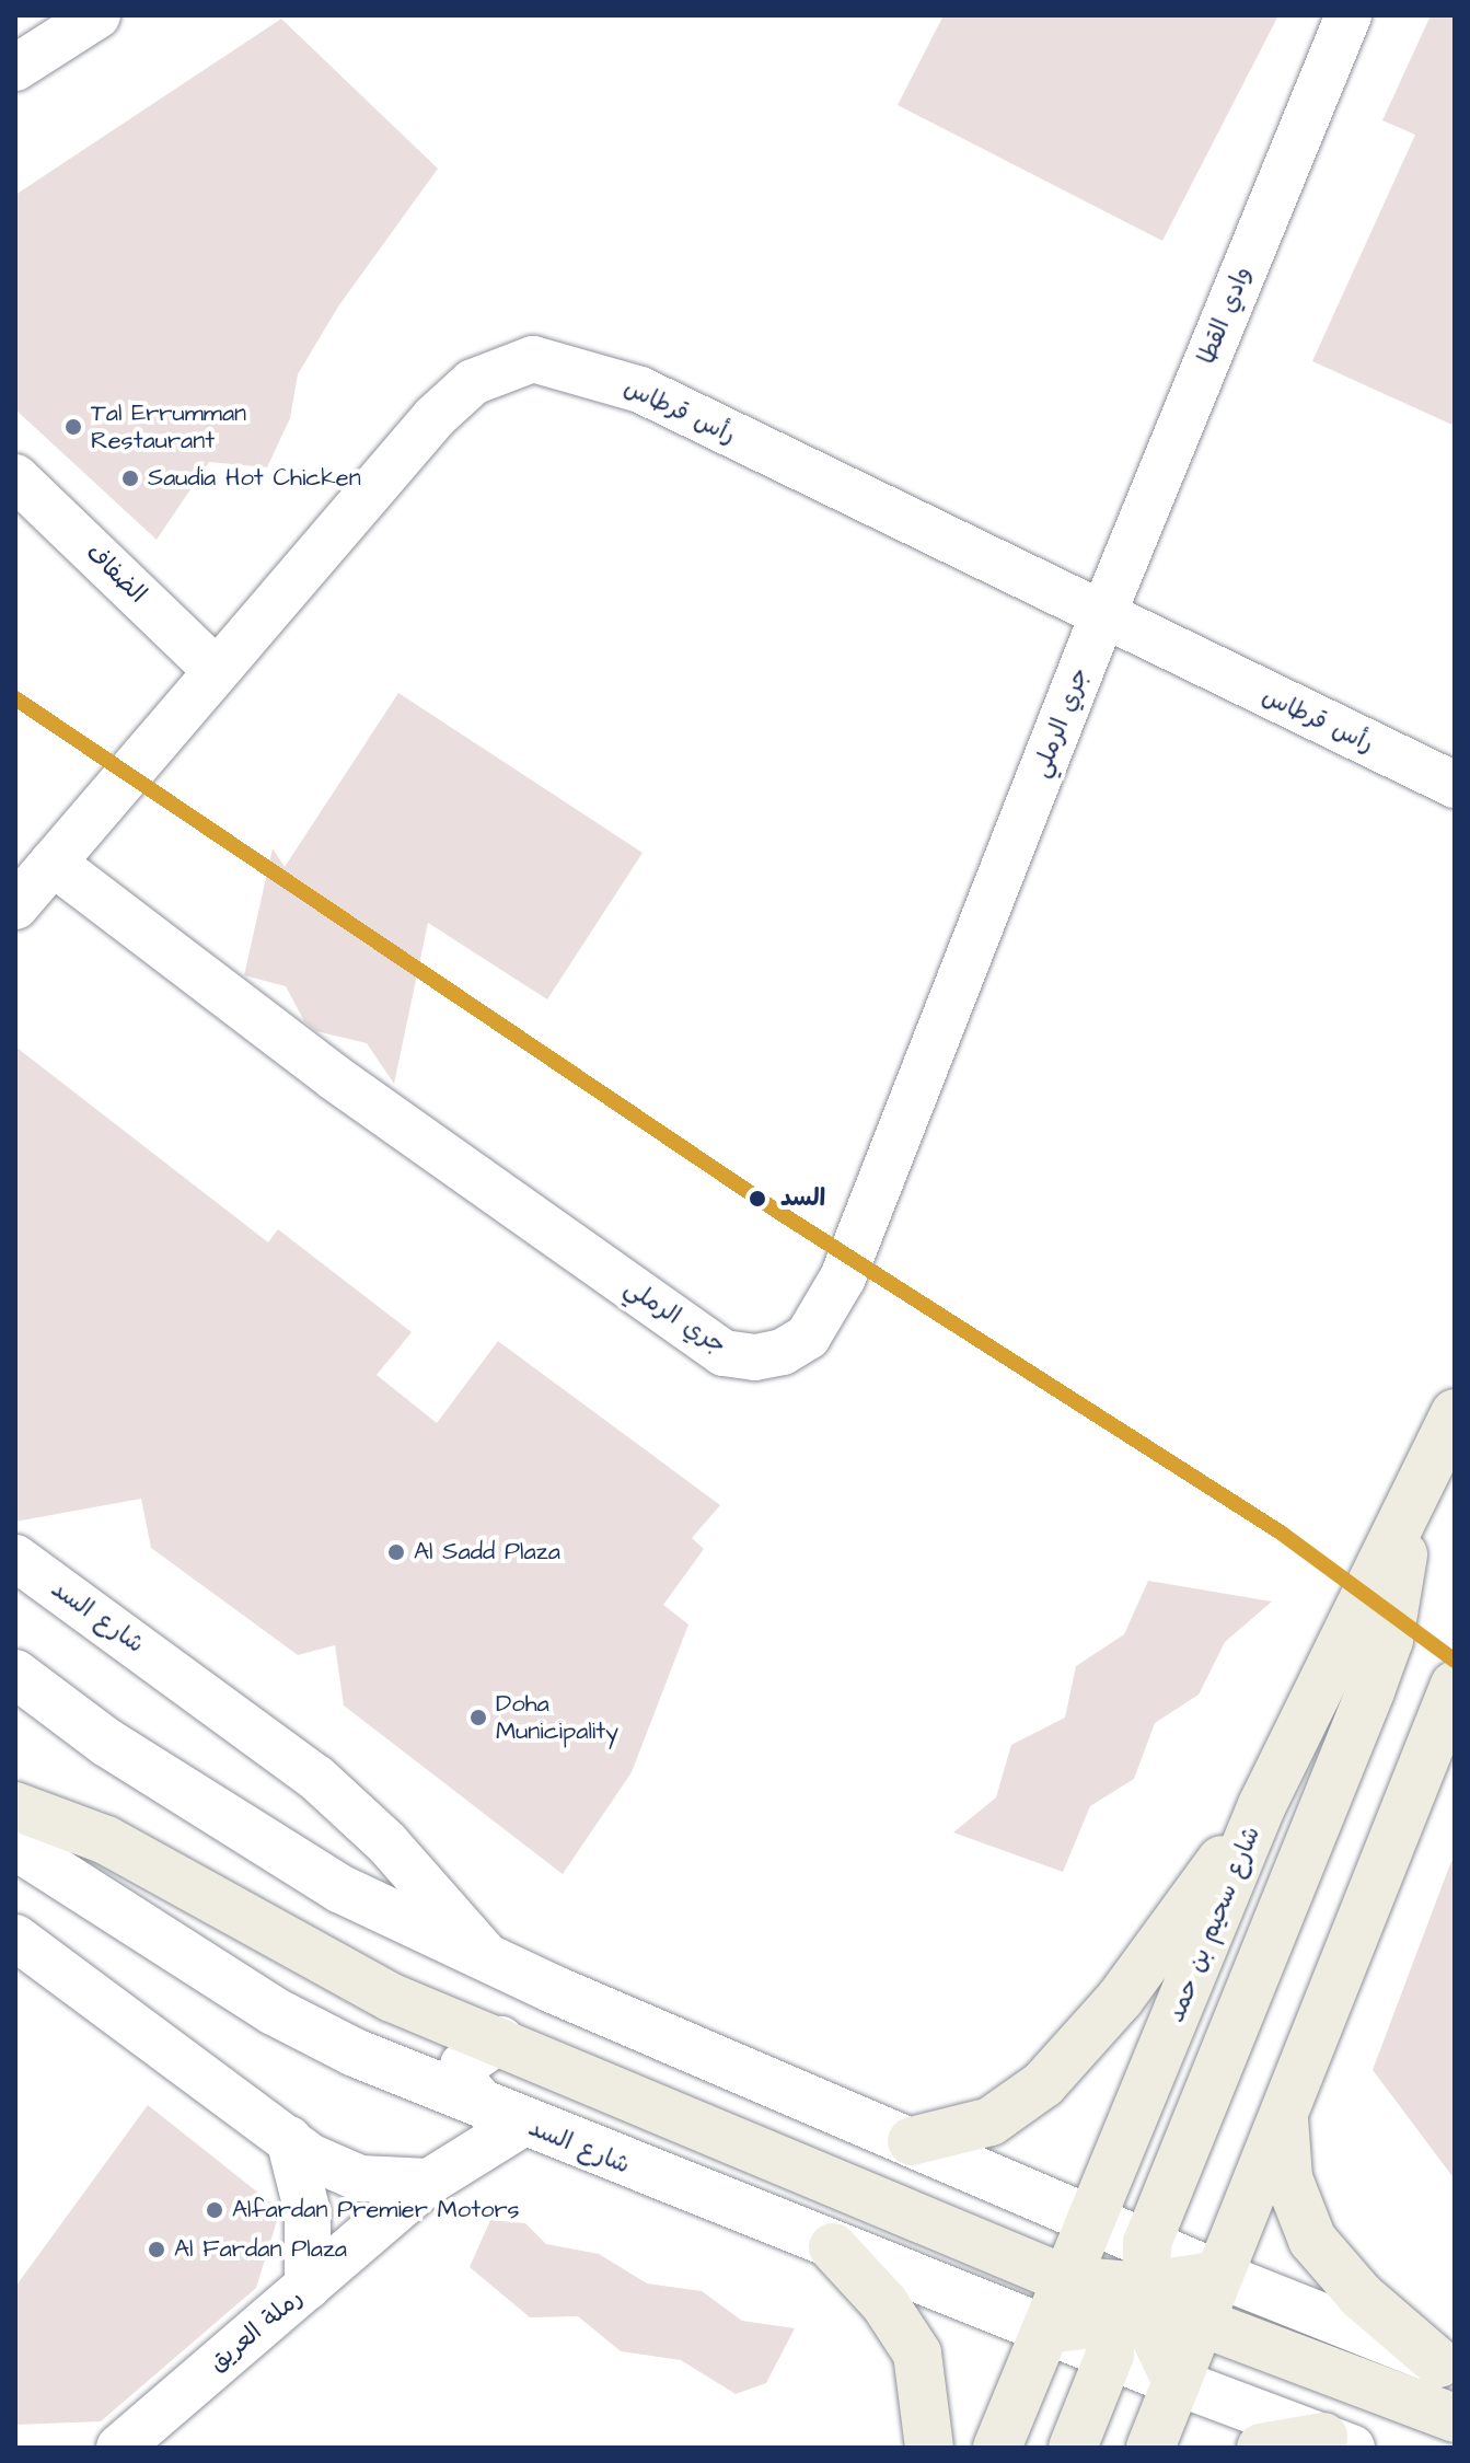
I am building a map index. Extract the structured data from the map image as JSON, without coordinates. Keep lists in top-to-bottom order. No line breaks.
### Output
{"streets":{"highway":["شارع سحيم بن حمد"],"main road":["شارع السد"],"street":["وادي القطا","رأس قرطاس","الضفاف","جري الرملي","رملة العريق"]},"crossings":[["وادي القطا","رأس قرطاس"],["وادي القطا","جري الرملي"],["رأس قرطاس","الضفاف"],["رأس قرطاس","جري الرملي"],["شارع السد","شارع سحيم بن حمد"],["شارع السد","رملة العريق"]],"places":["Tal Errumman Restaurant","Saudia Hot Chicken","السد","Al Sadd Plaza","Doha Municipality","Alfardan Premier Motors","Al Fardan Plaza"]}
